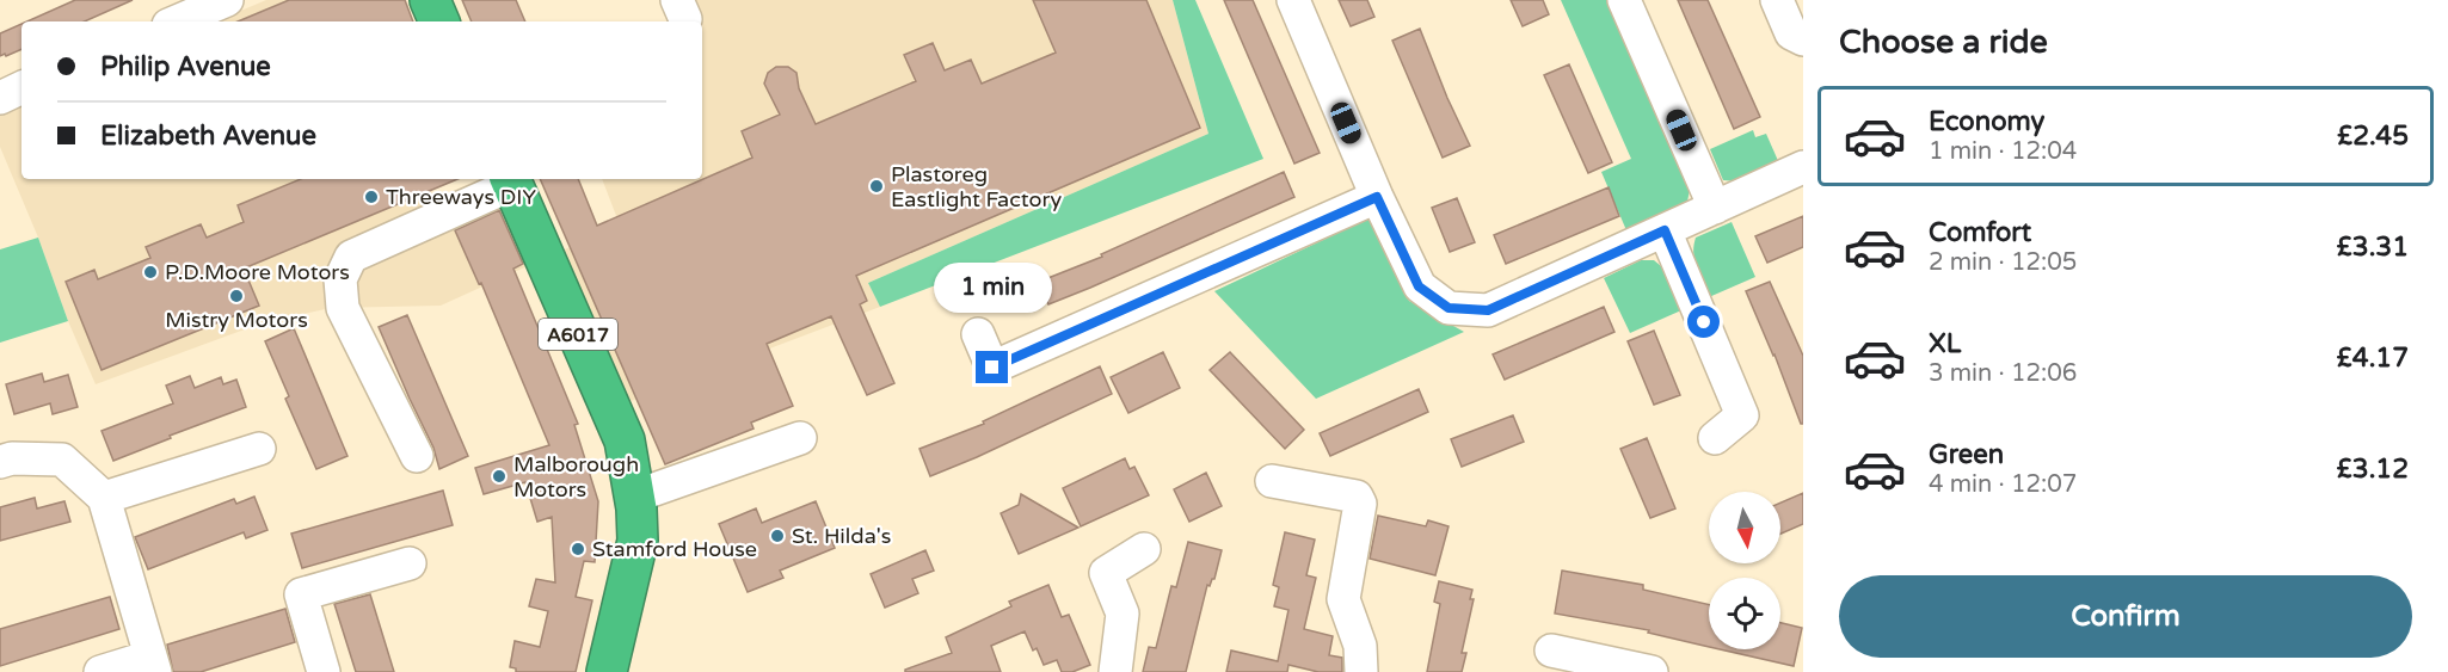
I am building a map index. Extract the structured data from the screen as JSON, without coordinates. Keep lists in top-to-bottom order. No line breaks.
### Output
{"streets":{"highway":["A6017"]},"places":["Plastoreg Eastlight Factory","Threeways DIY","P.D.Moore Motors","Mistry Motors","Malborough Motors","St. Hilda's","Stamford House"],"north":"bottom","page":{"heading":"Choose a ride","banner":["Philip Avenue","Elizabeth Avenue"],"list":[{"name":"Economy","note":"1 min · 12:04","value":"£2.45"},{"name":"Comfort","note":"2 min · 12:05","value":"£3.31"},{"name":"XL","note":"3 min · 12:06","value":"£4.17"},{"name":"Green","note":"4 min · 12:07","value":"£3.12"}],"bubble":"1 min","buttons":"Confirm"}}
